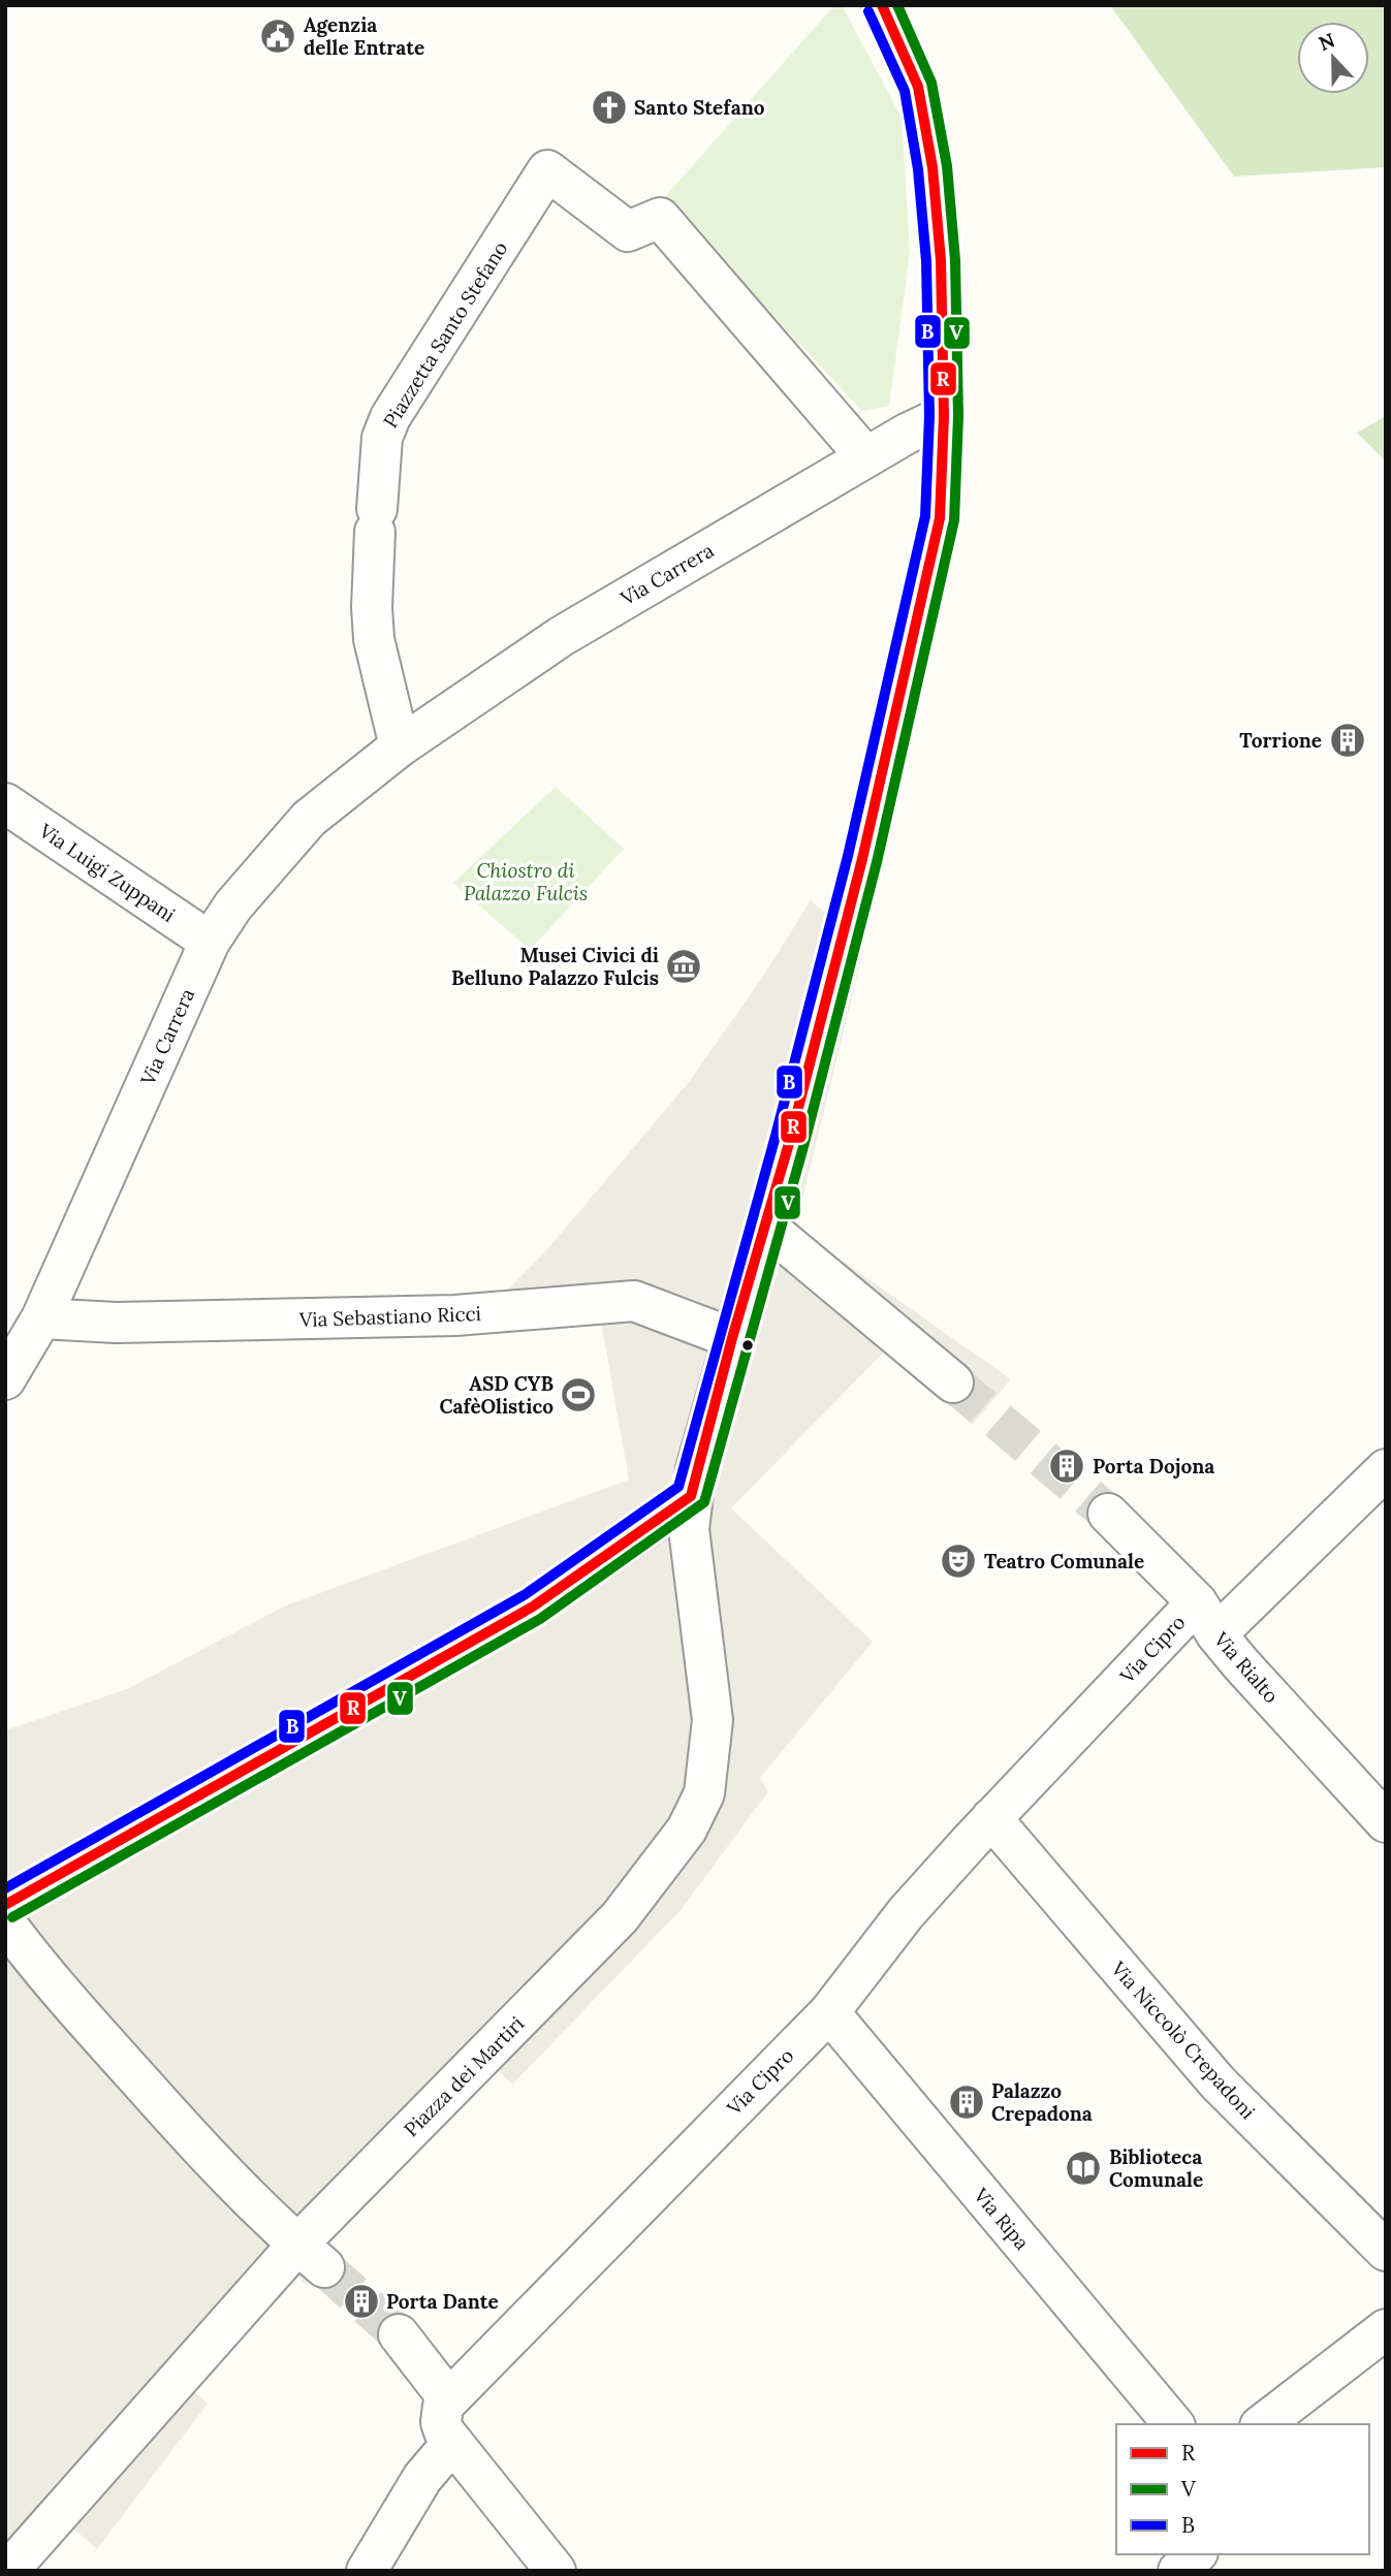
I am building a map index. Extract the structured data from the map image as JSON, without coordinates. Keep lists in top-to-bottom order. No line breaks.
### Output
{"streets":{"street":["Piazzetta Santo Stefano","Via Carrera","Via Luigi Zuppani","Via Sebastiano Ricci","Via Cipro","Via Rialto","Via Niccolò Crepadoni","Piazza dei Martiri","Via Ripa"]},"crossings":[["Piazzetta Santo Stefano","Via Carrera"],["Via Carrera","Via Luigi Zuppani"],["Via Carrera","Via Sebastiano Ricci"],["Via Carrera","Piazza dei Martiri"],["Via Sebastiano Ricci","Piazza dei Martiri"],["Via Cipro","Via Rialto"],["Via Cipro","Via Niccolò Crepadoni"],["Via Cipro","Via Ripa"]],"parks":["Chiostro di Palazzo Fulcis"],"places":{"public building":["Agenzia delle Entrate"],"church":["Santo Stefano"],"building":["Torrione","Porta Dojona","Palazzo Crepadona","Porta Dante"],"museum":["Musei Civici di Belluno Palazzo Fulcis"],"sports":["ASD CYB CafèOlistico"],"theatre":["Teatro Comunale"],"library":["Biblioteca Comunale"]},"lines":["transit line R","transit line V","transit line B"],"legend":["R","V","B"],"north":"top"}
